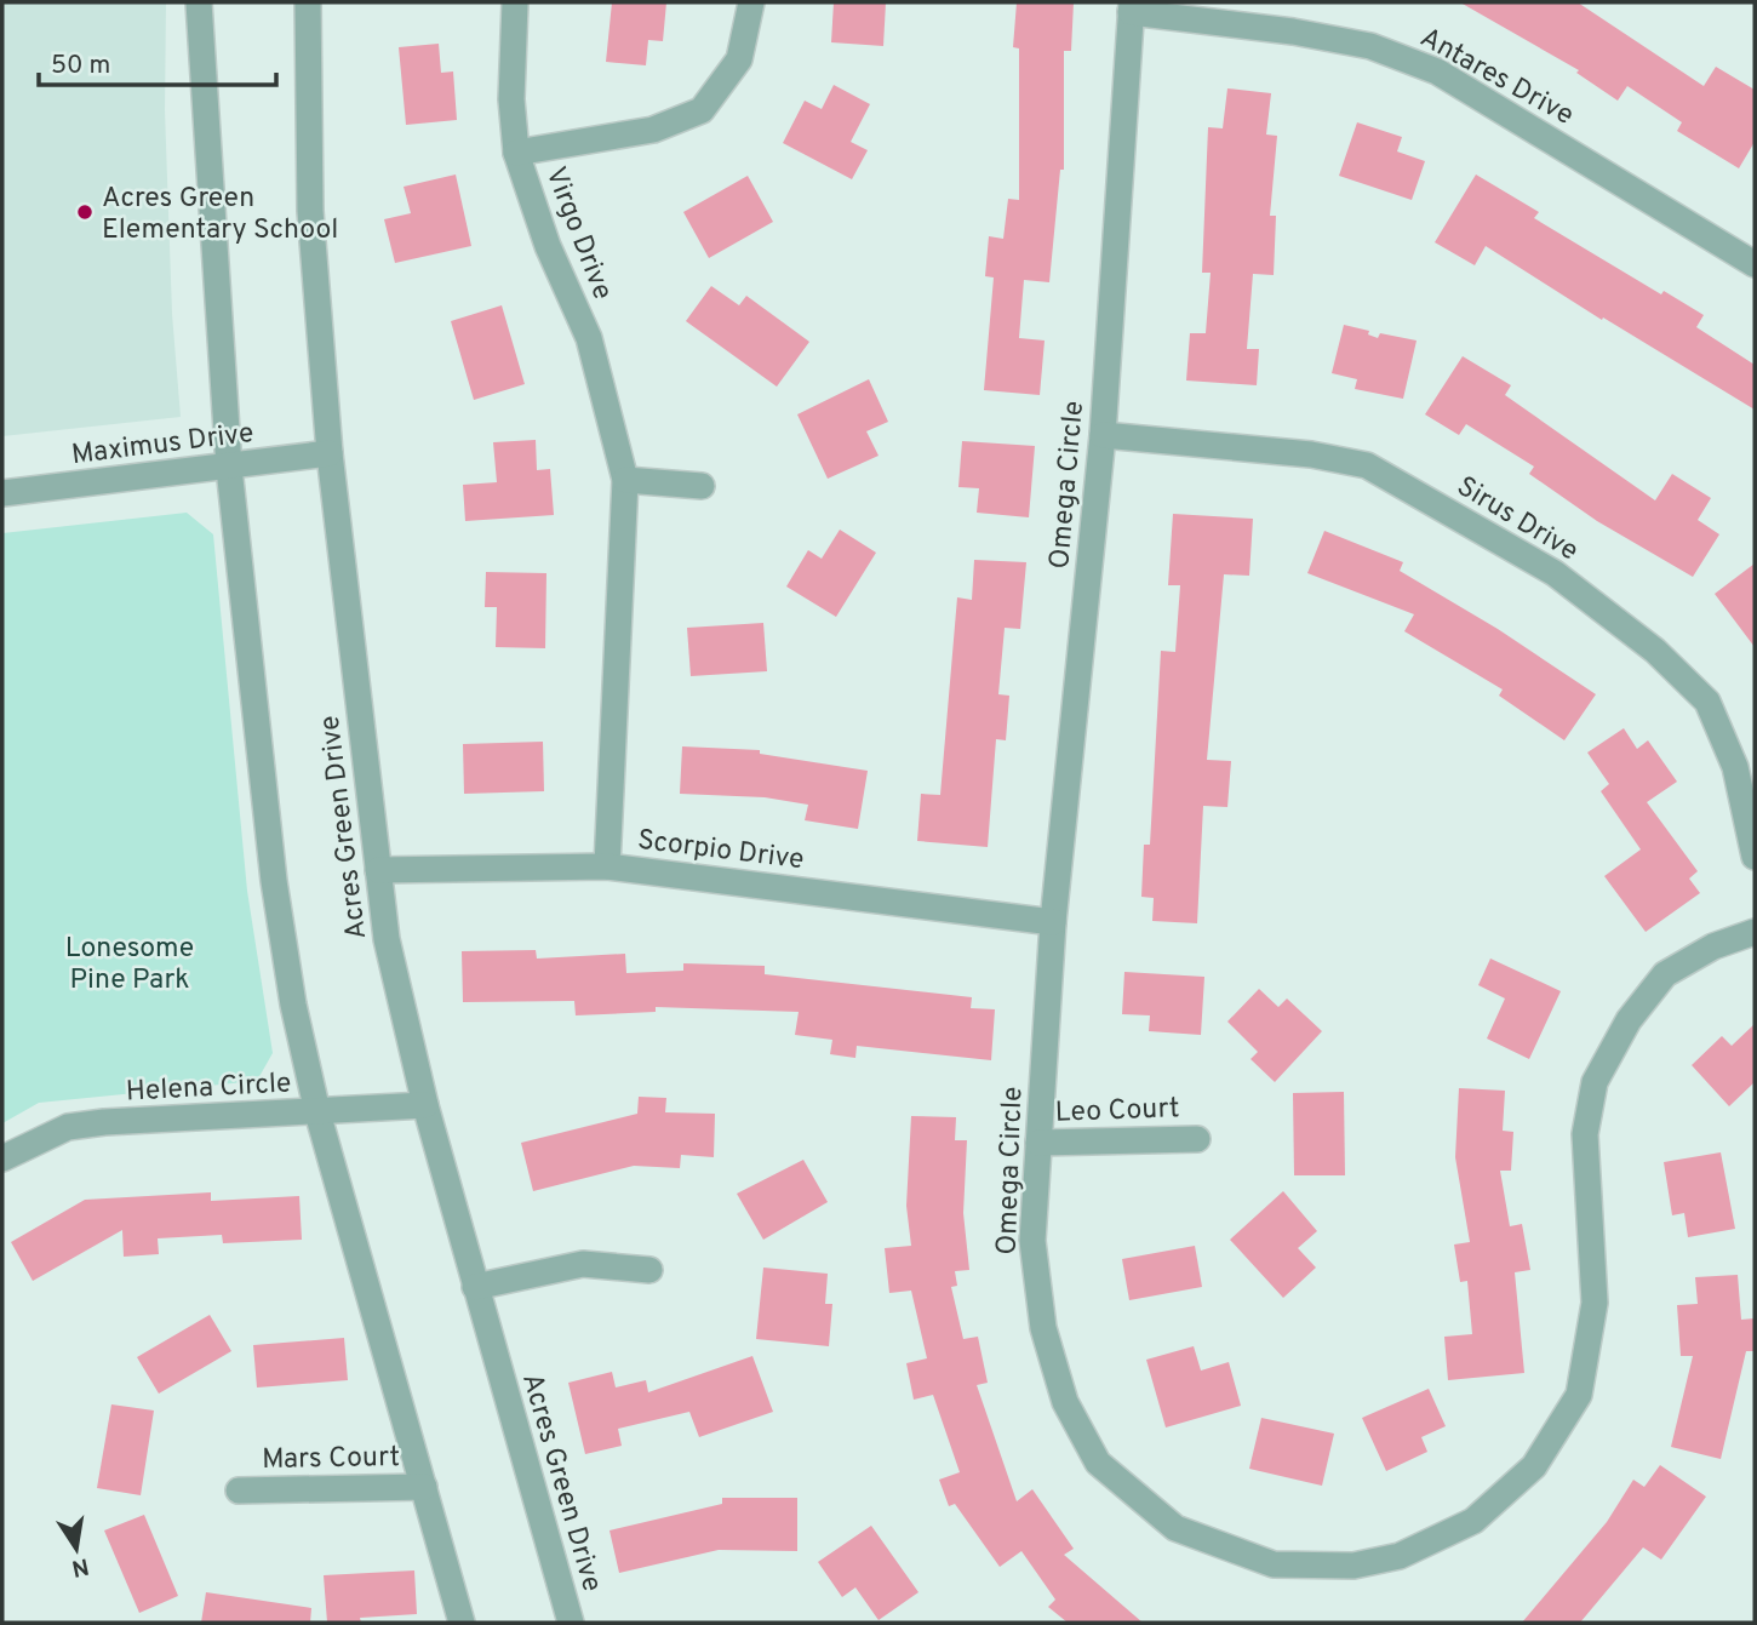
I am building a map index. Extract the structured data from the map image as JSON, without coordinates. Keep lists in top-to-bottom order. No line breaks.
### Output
{"streets":{"street":["Antares Drive","Virgo Drive","Maximus Drive","Omega Circle","Sirus Drive","Acres Green Drive","Scorpio Drive","Helena Circle","Leo Court","Mars Court"]},"crossings":[["Antares Drive","Omega Circle"],["Virgo Drive","Scorpio Drive"],["Maximus Drive","Acres Green Drive"],["Omega Circle","Sirus Drive"],["Omega Circle","Scorpio Drive"],["Omega Circle","Leo Court"],["Acres Green Drive","Scorpio Drive"],["Acres Green Drive","Helena Circle"]],"parks":["Lonesome Pine Park"],"places":["Acres Green Elementary School"],"scale_bar":"50 m","north":"bottom"}
